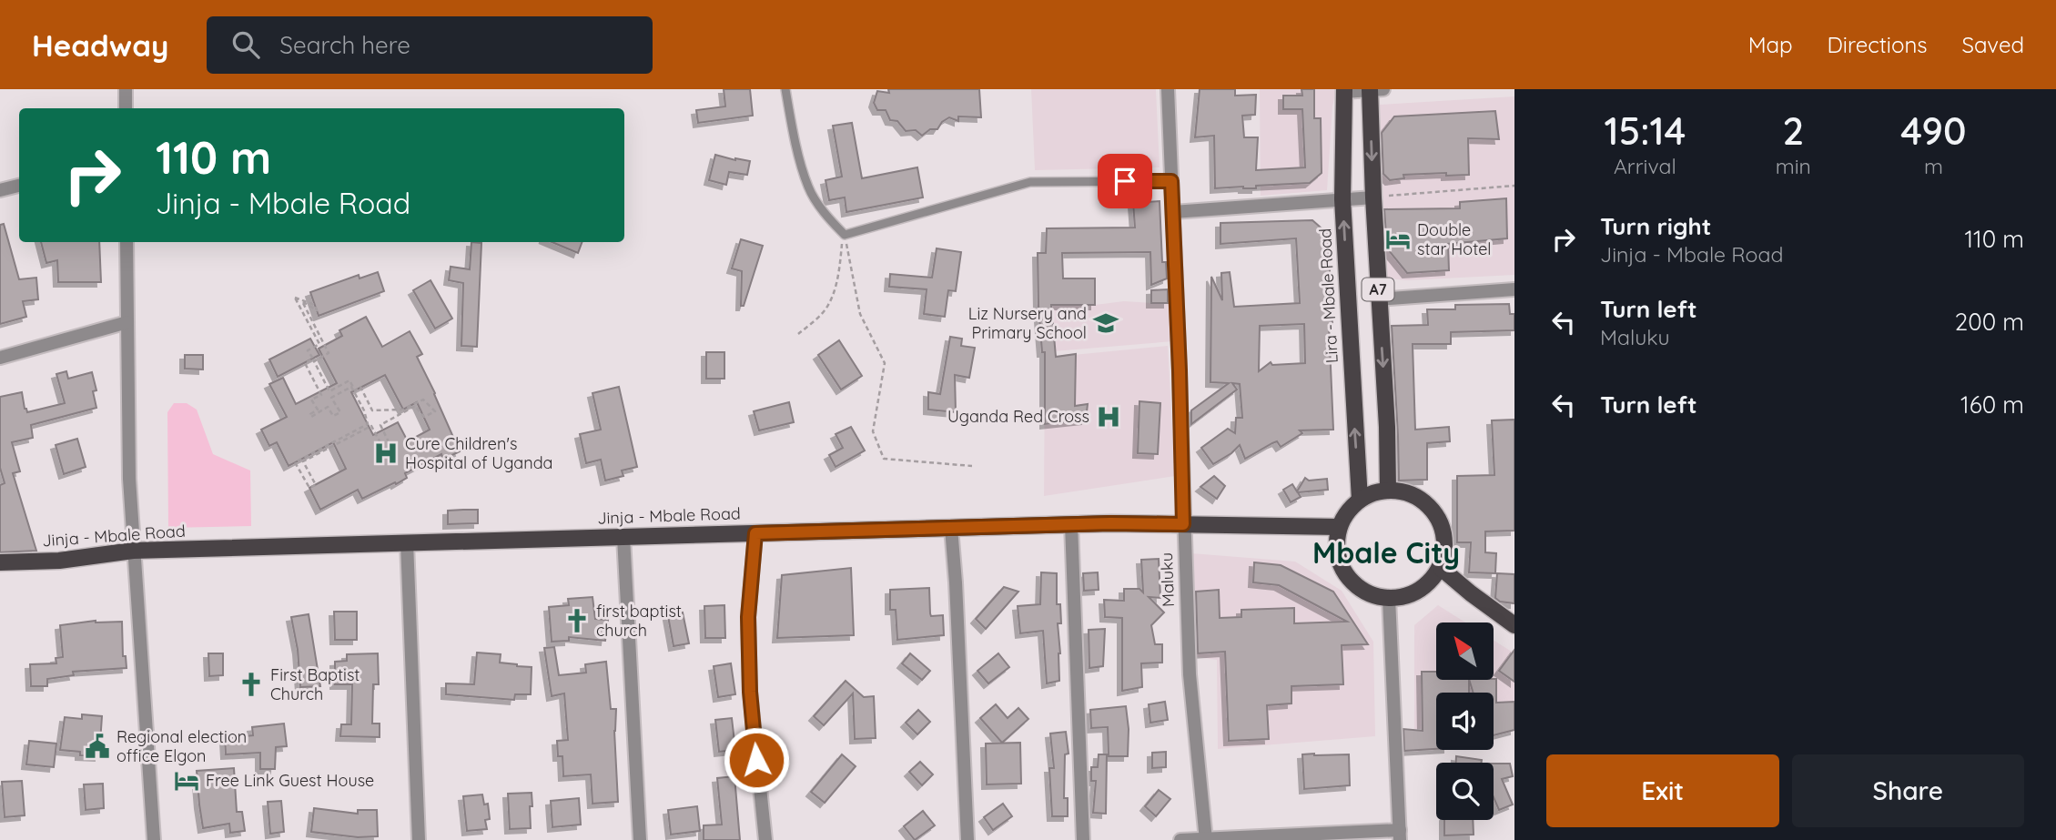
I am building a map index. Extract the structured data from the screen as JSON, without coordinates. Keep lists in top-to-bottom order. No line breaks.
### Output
{"streets":{"main road":["A7","Lira - Mbale Road","Jinja - Mbale Road"],"street":["Maluku"]},"crossings":[["A7","Lira - Mbale Road"],["A7","Jinja - Mbale Road"],["Lira - Mbale Road","Jinja - Mbale Road"],["Jinja - Mbale Road","Maluku"]],"districts":["Mbale City"],"places":{"hotel":["Double star Hotel","Free Link Guest House"],"school or university":["Liz Nursery and Primary School"],"hospital":["Uganda Red Cross","Cure Children's Hospital of Uganda"],"church":["first baptist church","First Baptist Church"],"public building":["Regional election office Elgon"]},"north":"top left","page":{"header":"Headway","search":"Search here","nav":["Map","Directions","Saved"],"eta":["15:14","Arrival","2","min","490","m"],"turn":["110 m","Jinja - Mbale Road"],"list":[{"name":"Turn right","note":"Jinja - Mbale Road","value":"110 m"},{"name":"Turn left","note":"Maluku","value":"200 m"},{"name":"Turn left","value":"160 m"}],"buttons":["Exit","Share"]}}
